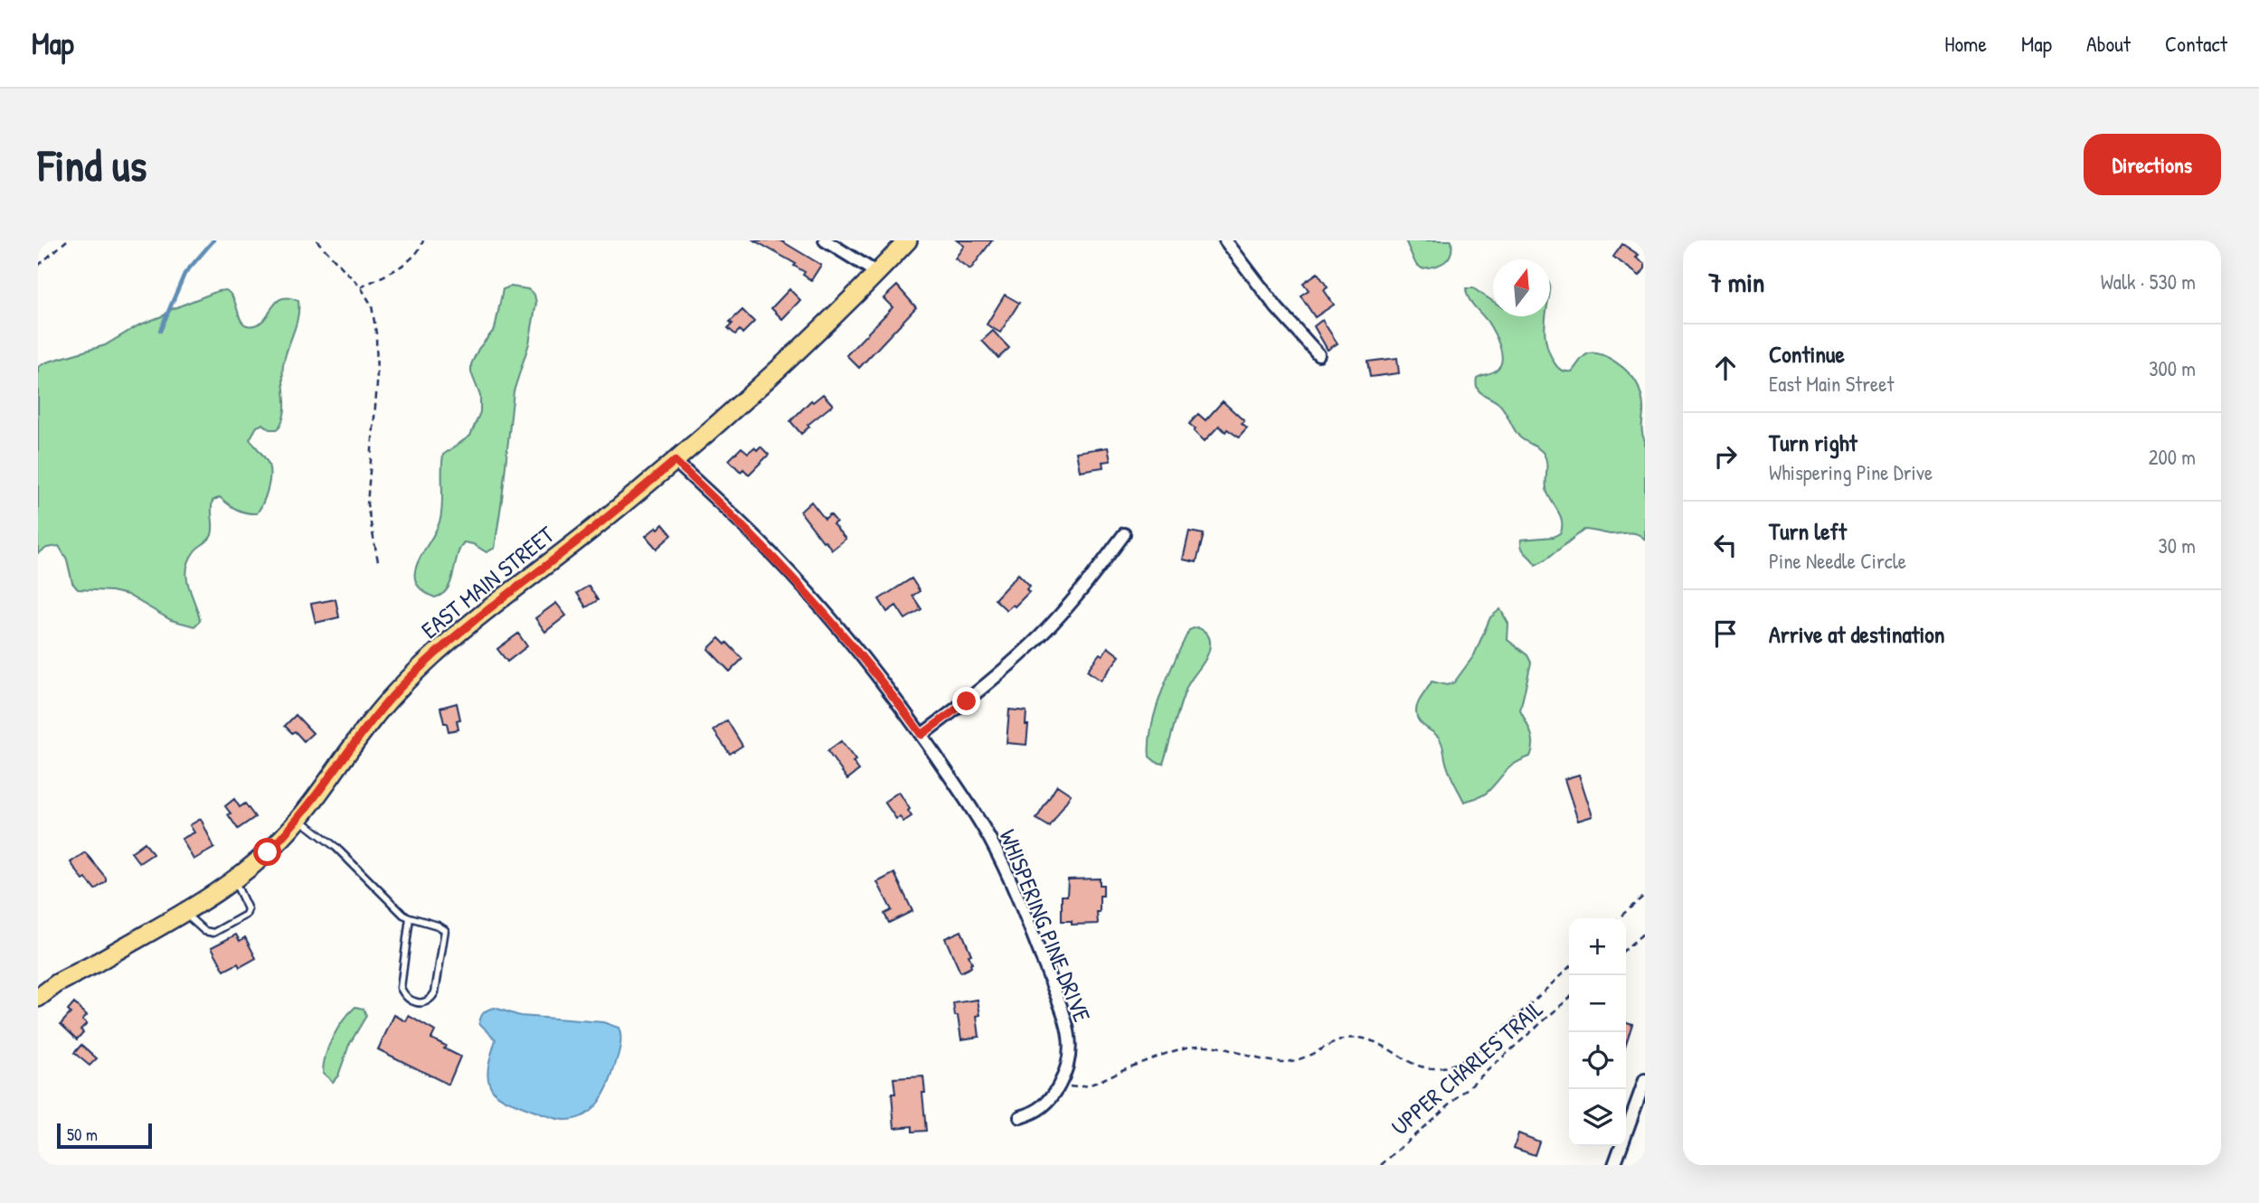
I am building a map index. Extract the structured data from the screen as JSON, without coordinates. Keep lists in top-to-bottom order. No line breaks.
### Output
{"streets":{"main road":["EAST MAIN STREET"],"street":["WHISPERING PINE DRIVE"],"path":["UPPER CHARLES TRAIL"]},"crossings":[["EAST MAIN STREET","WHISPERING PINE DRIVE"]],"scale_bar":"50 m","north":"top","page":{"header":"Map","nav":["Home","Map","About","Contact"],"buttons":"Directions","title":"Find us","heading":["7 min","Walk · 530 m"],"list":[["Continue","East Main Street","300 m"],["Turn right","Whispering Pine Drive","200 m"],["Turn left","Pine Needle Circle","30 m"],"Arrive at destination"],"map_buttons":["+","−"],"scale":"50 m"}}
